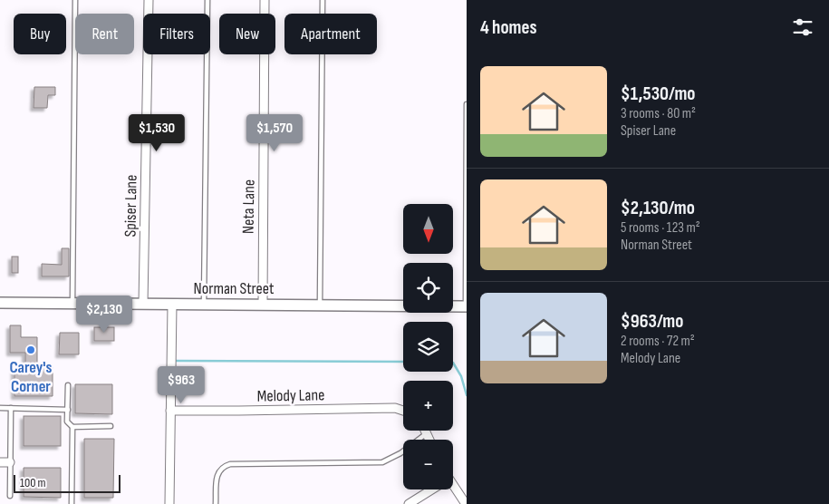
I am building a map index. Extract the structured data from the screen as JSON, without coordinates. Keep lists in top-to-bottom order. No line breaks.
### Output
{"streets":{"street":["Spiser Lane","Neta Lane","Norman Street","Melody Lane"]},"crossings":[["Spiser Lane","Norman Street"],["Neta Lane","Norman Street"]],"places":["Carey's Corner"],"scale_bar":"100 m","north":"bottom","page":{"heading":"4 homes","chip":["Buy","Rent","Filters","New","Apartment"],"list":[{"name":"$1,530/mo","note":"3 rooms · 80 m² · Spiser Lane"},{"name":"$2,130/mo","note":"5 rooms · 123 m² · Norman Street"},{"name":"$963/mo","note":"2 rooms · 72 m² · Melody Lane"}],"price":["$1,530","$1,570","$2,130","$963"],"map_buttons":["+","−"],"scale":"100 m"}}
